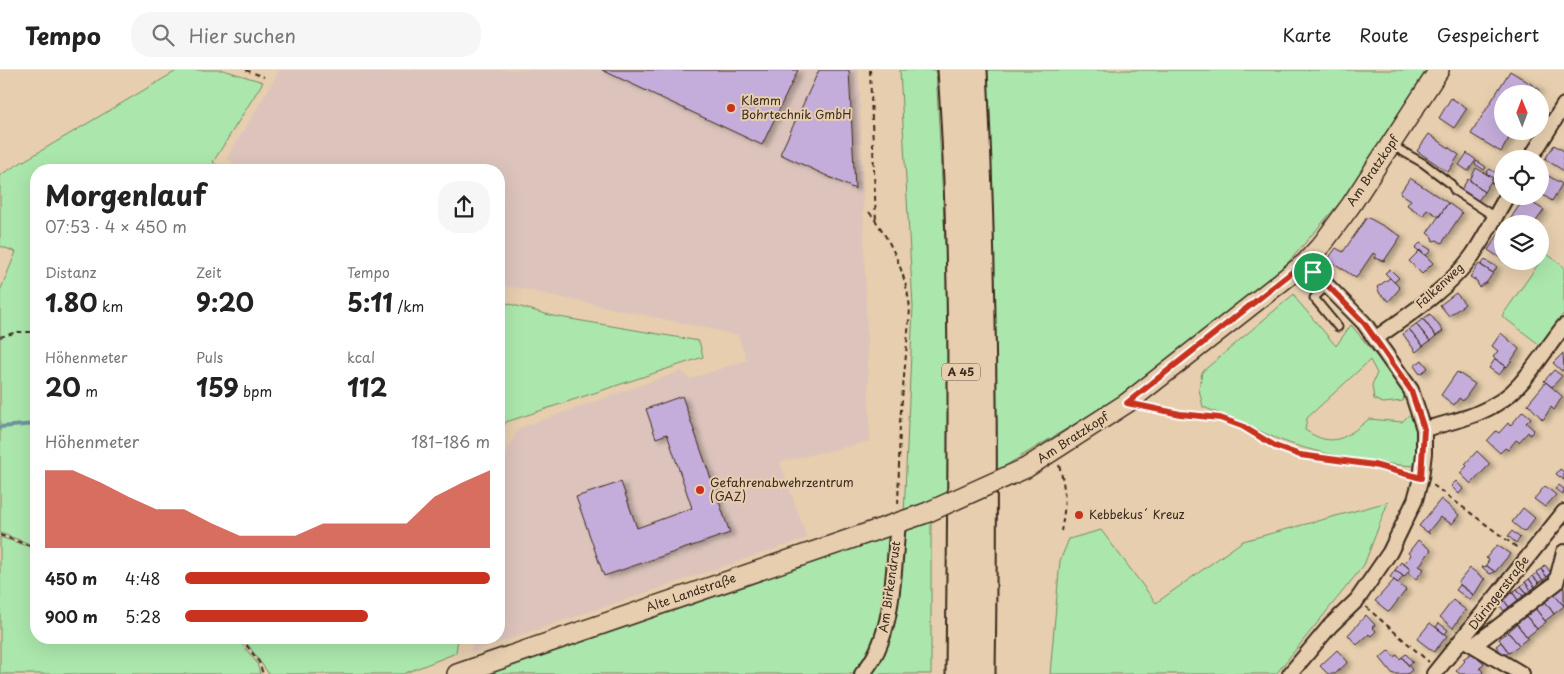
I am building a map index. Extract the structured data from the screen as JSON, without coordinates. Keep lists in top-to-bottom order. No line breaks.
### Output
{"streets":{"highway":["A 45"],"street":["Am Bratzkopf","Falkenweg","Am Birkendrust","Alte Landstraße","Düringerstraße"]},"crossings":[["Am Bratzkopf","Alte Landstraße"],["Am Birkendrust","Alte Landstraße"]],"places":["Klemm Bohrtechnik GmbH","Gefahrenabwehrzentrum (GAZ)","Kebbekus´ Kreuz"],"north":"top","page":{"header":"Tempo","search":"Hier suchen","nav":["Karte","Route","Gespeichert"],"heading":["Morgenlauf","07:53 · 4 × 450 m"],"stats":[["Distanz","1.80 km"],["Zeit","9:20"],["Tempo","5:11 /km"],["Höhenmeter","20 m"],["Puls","159 bpm"],["kcal","112"]],"chart":["Höhenmeter","181–186 m"],"list":[{"name":"450 m","note":"4:48"},{"name":"900 m","note":"5:28"}]}}
